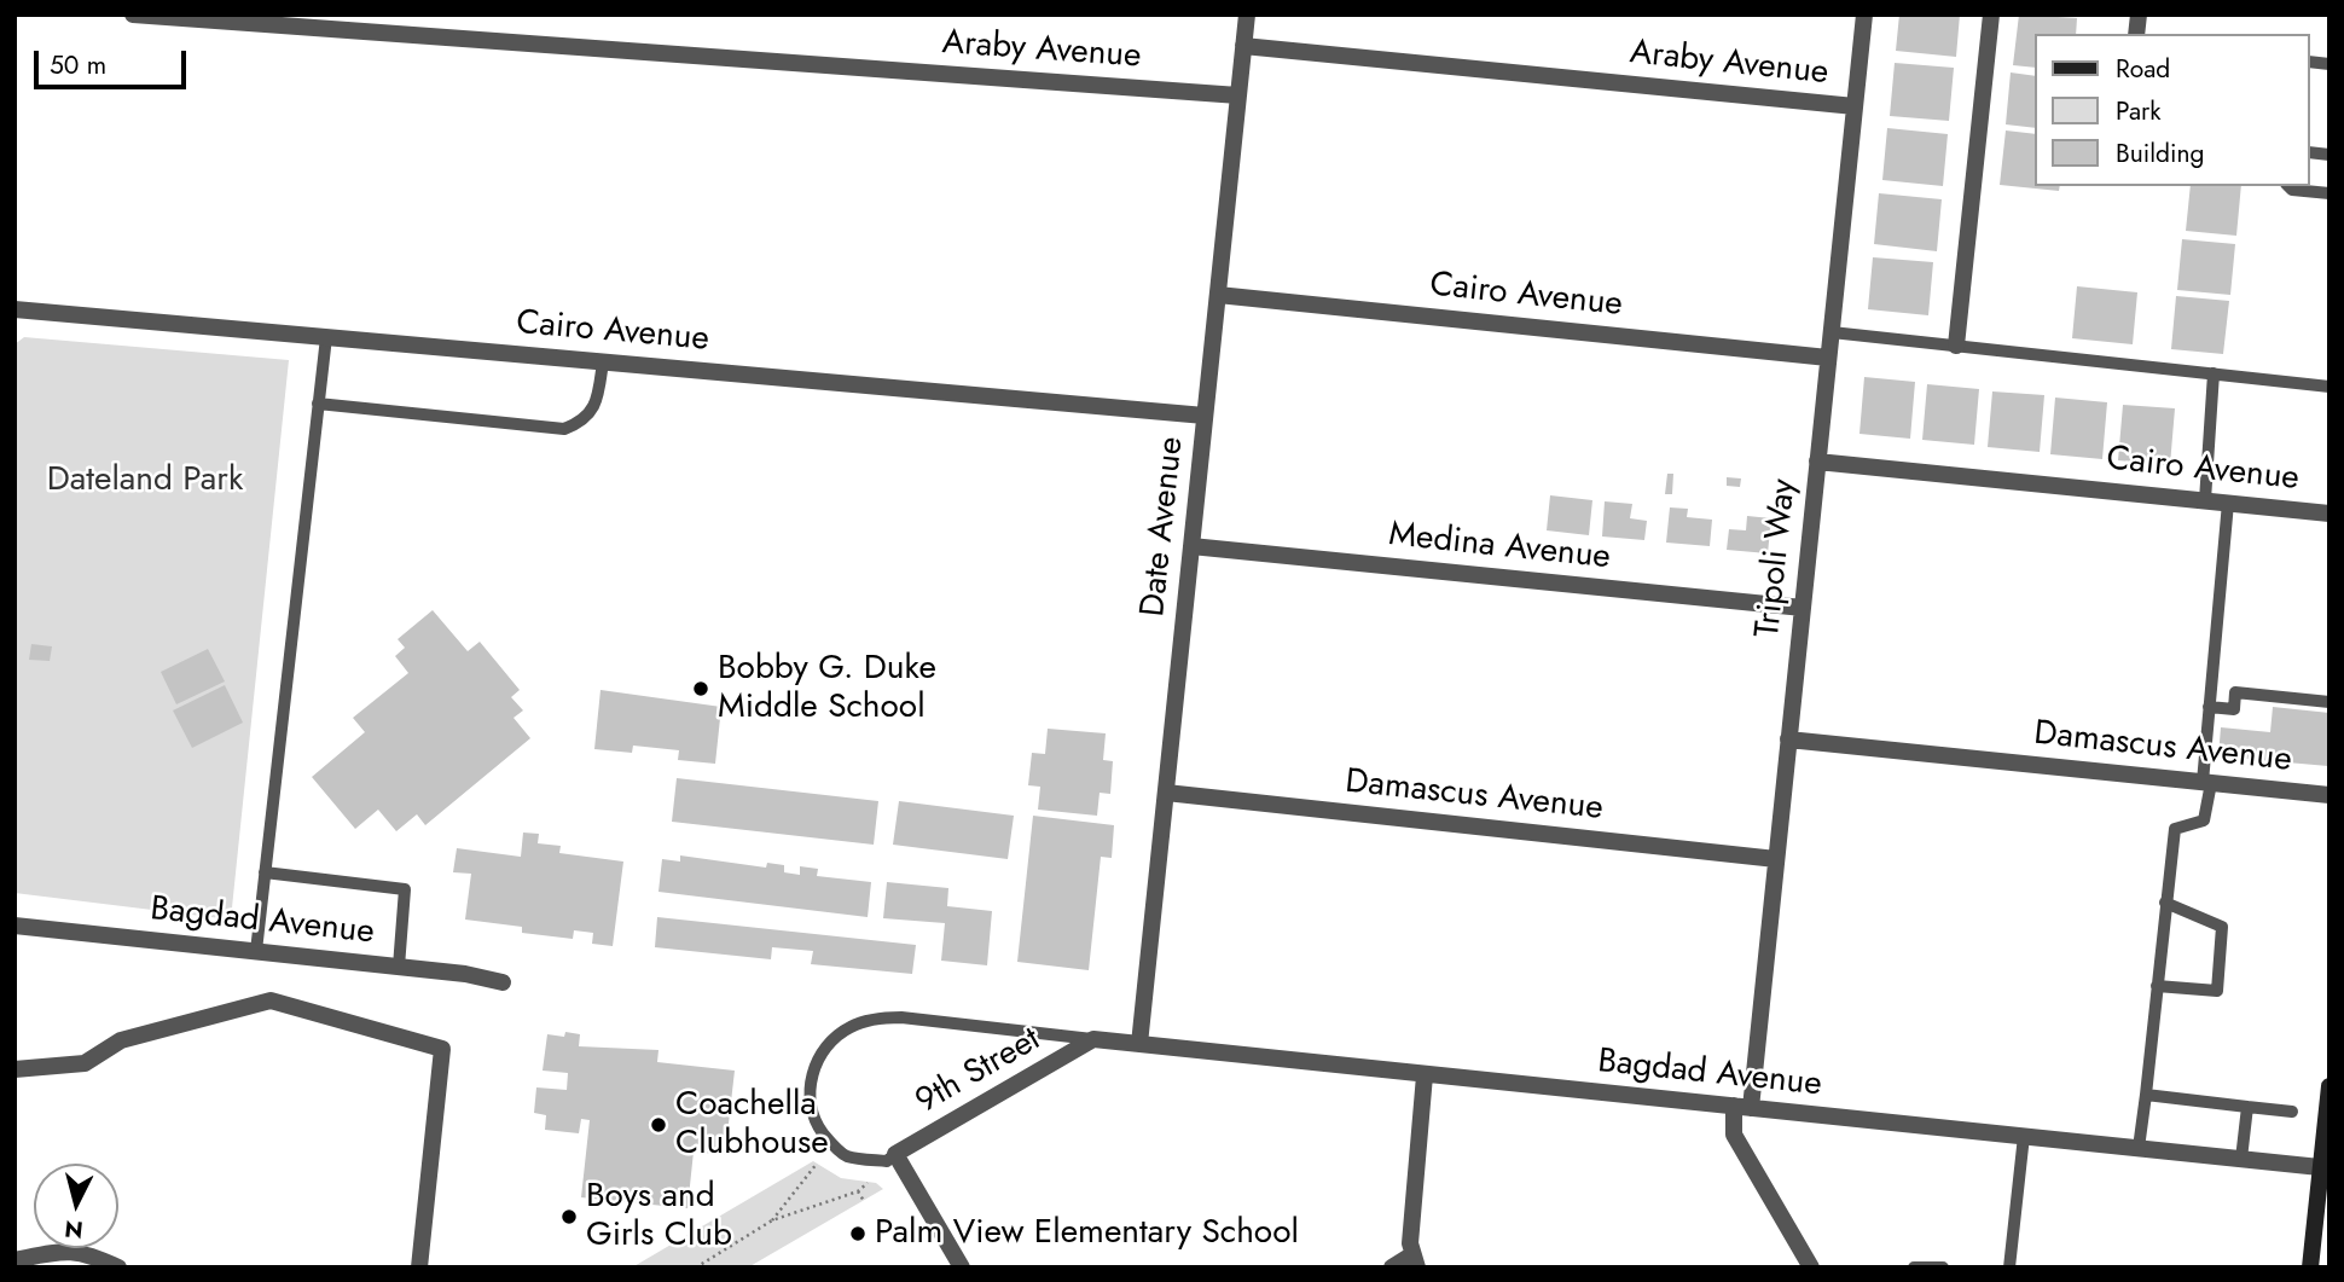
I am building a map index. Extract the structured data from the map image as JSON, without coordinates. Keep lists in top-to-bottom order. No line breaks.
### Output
{"streets":{"street":["Araby Avenue","Cairo Avenue","Date Avenue","Medina Avenue","Tripoli Way","Damascus Avenue","Bagdad Avenue","9th Street"]},"crossings":[["Araby Avenue","Date Avenue"],["Araby Avenue","Tripoli Way"],["Cairo Avenue","Date Avenue"],["Cairo Avenue","Tripoli Way"],["Date Avenue","Medina Avenue"],["Date Avenue","Damascus Avenue"],["Date Avenue","Bagdad Avenue"],["Medina Avenue","Tripoli Way"],["Tripoli Way","Damascus Avenue"],["Tripoli Way","Bagdad Avenue"],["Bagdad Avenue","9th Street"]],"parks":["Dateland Park"],"places":["Bobby G. Duke Middle School","Coachella Clubhouse","Boys and Girls Club","Palm View Elementary School"],"legend":["Road","Park","Building"],"scale_bar":"50 m","north":"bottom"}
